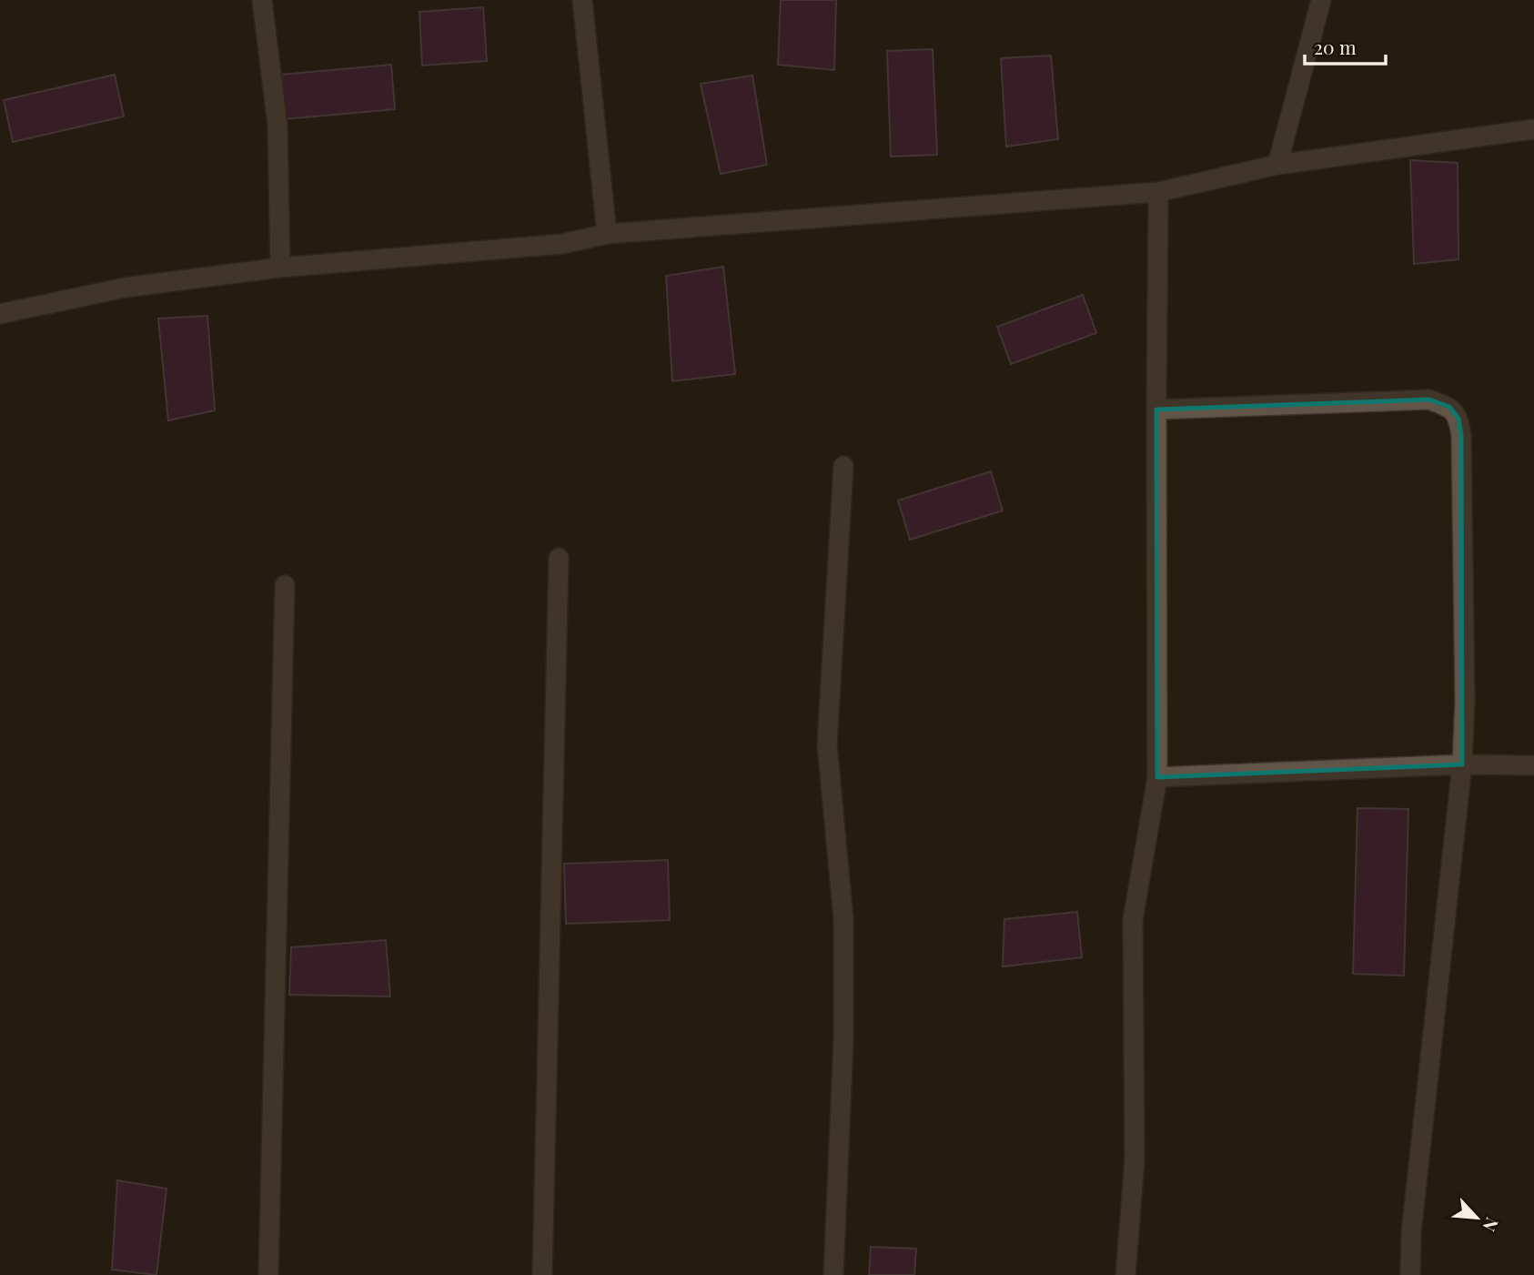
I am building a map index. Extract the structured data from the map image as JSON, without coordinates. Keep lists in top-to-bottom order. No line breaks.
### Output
{"scale_bar":"20 m","north":"bottom right"}
